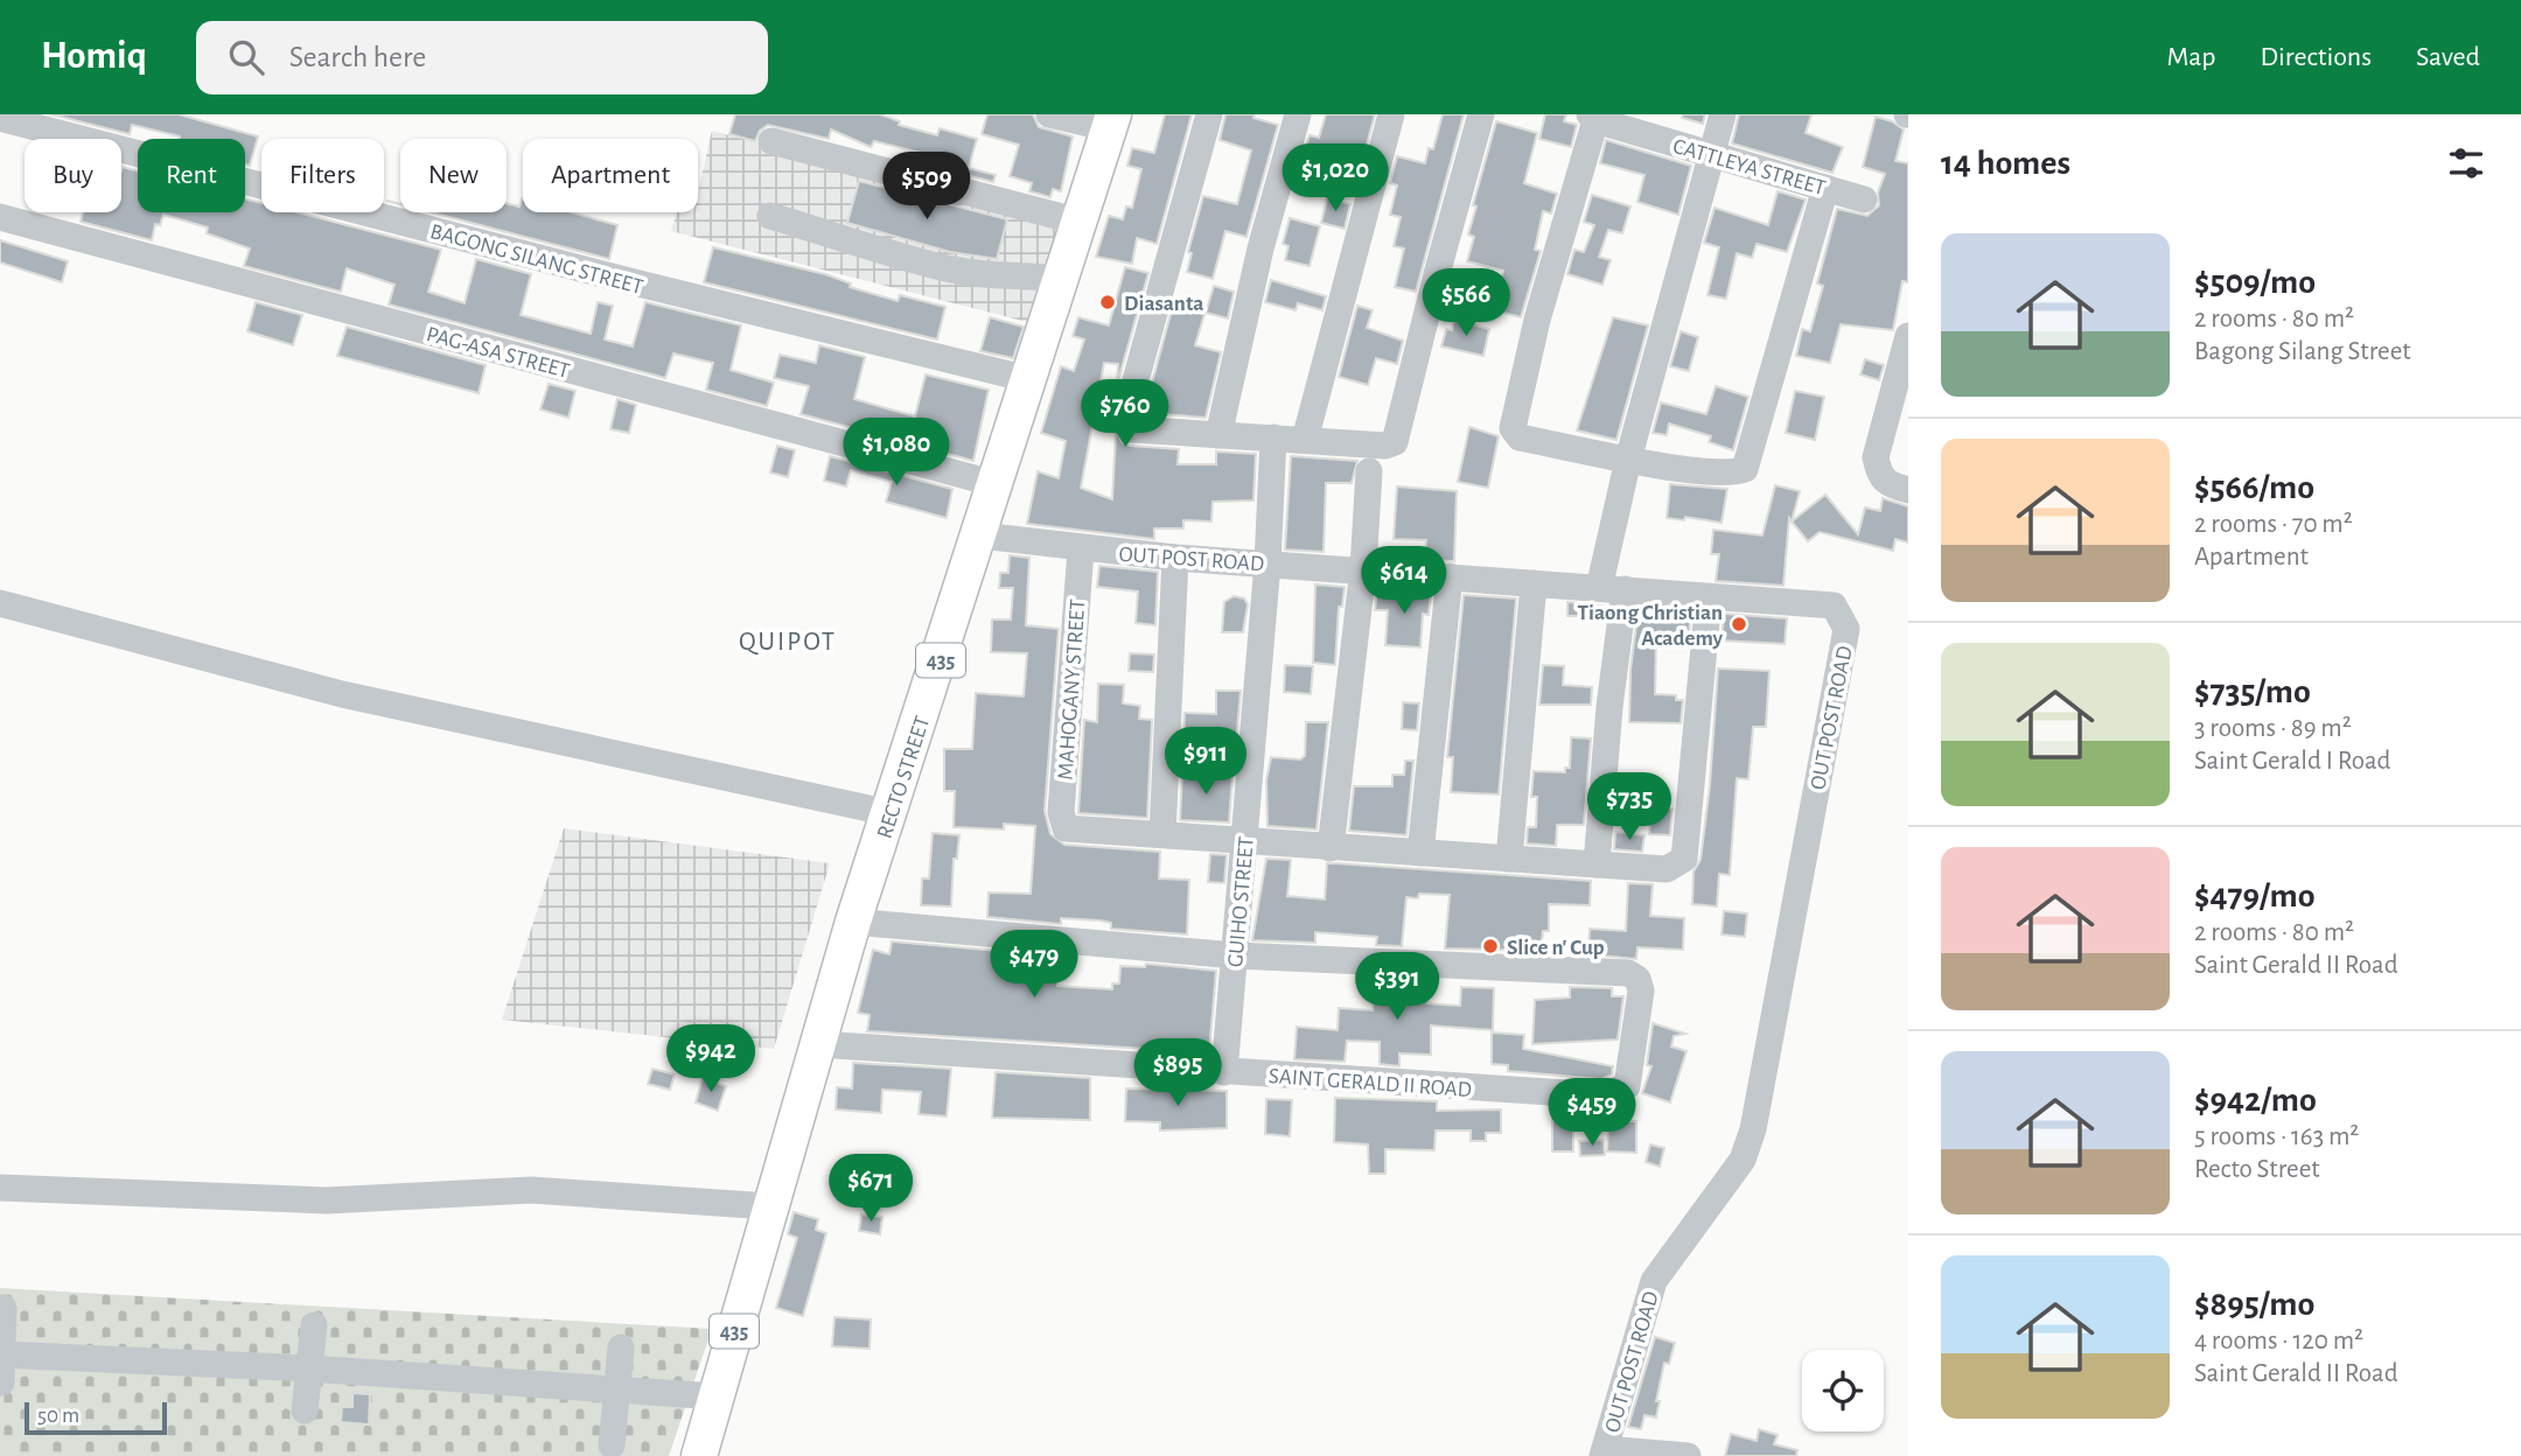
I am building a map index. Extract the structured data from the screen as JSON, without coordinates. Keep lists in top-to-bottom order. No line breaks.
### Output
{"streets":{"main road":["435","RECTO STREET"],"street":["CATTLEYA STREET","BAGONG SILANG STREET","PAG-ASA STREET","OUT POST ROAD","MAHOGANY STREET","GUIHO STREET","SAINT GERALD II ROAD"]},"crossings":[["BAGONG SILANG STREET","RECTO STREET"],["PAG-ASA STREET","RECTO STREET"],["OUT POST ROAD","MAHOGANY STREET"],["OUT POST ROAD","RECTO STREET"],["OUT POST ROAD","GUIHO STREET"],["435","RECTO STREET"],["RECTO STREET","SAINT GERALD II ROAD"],["GUIHO STREET","SAINT GERALD II ROAD"]],"districts":["QUIPOT"],"places":["Diasanta","Tiaong Christian Academy","Slice n' Cup"],"scale_bar":"50 m","page":{"header":"Homiq","search":"Search here","nav":["Map","Directions","Saved"],"heading":"14 homes","chip":["Buy","Rent","Filters","New","Apartment"],"price":["$1,020","$509","$566","$760","$1,080","$614","$911","$735","$479","$391","$942","$895","$459","$671"],"list":[{"name":"$509/mo","note":"2 rooms · 80 m² · Bagong Silang Street"},{"name":"$566/mo","note":"2 rooms · 70 m² · Apartment"},{"name":"$735/mo","note":"3 rooms · 89 m² · Saint Gerald I Road"},{"name":"$479/mo","note":"2 rooms · 80 m² · Saint Gerald II Road"},{"name":"$942/mo","note":"5 rooms · 163 m² · Recto Street"},{"name":"$895/mo","note":"4 rooms · 120 m² · Saint Gerald II Road"}],"scale":"50 m"}}
